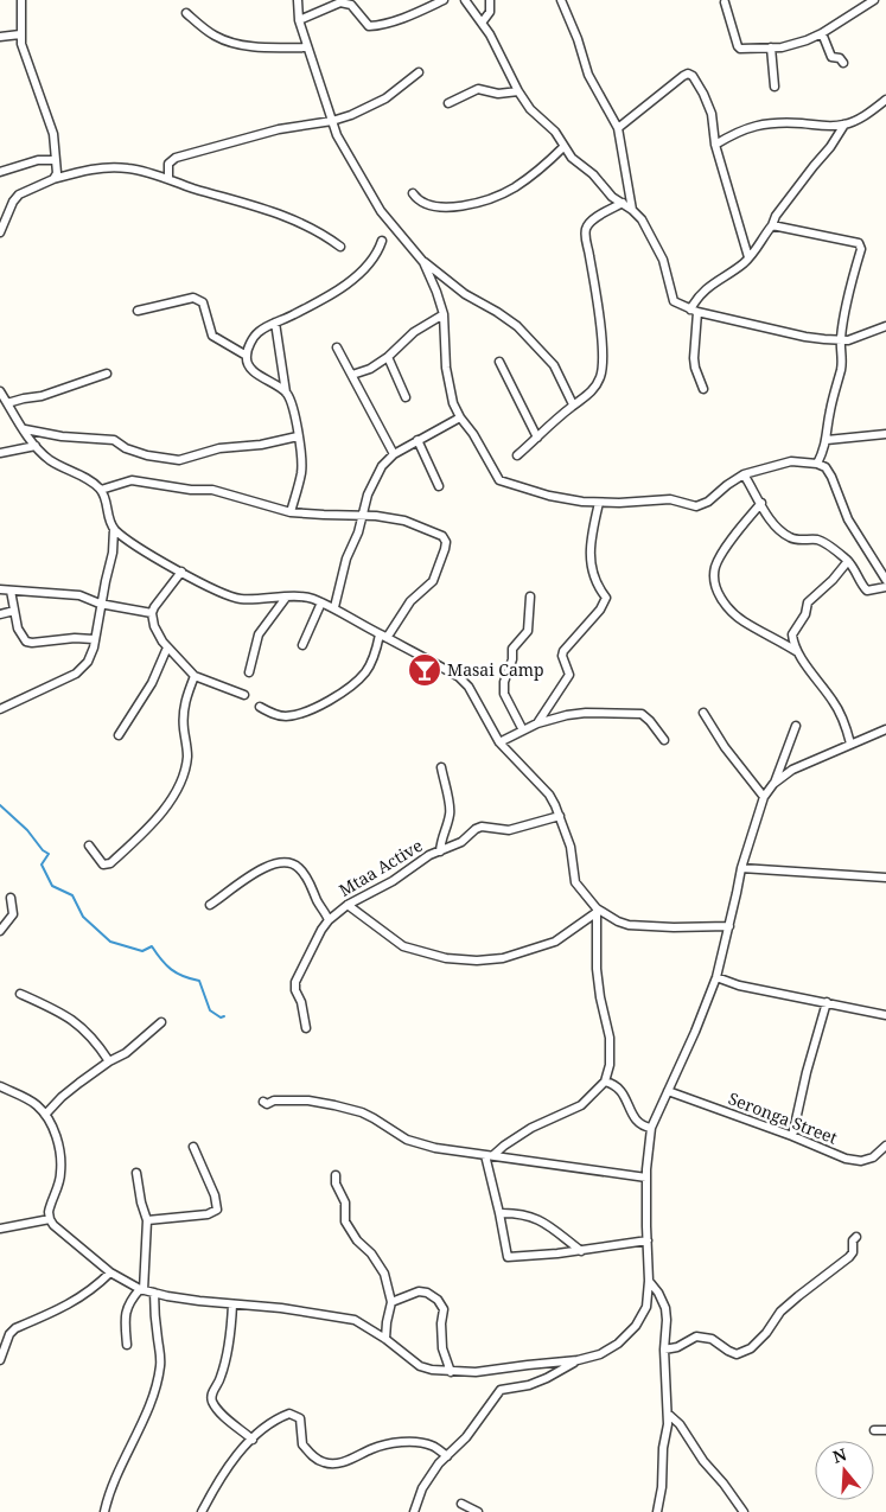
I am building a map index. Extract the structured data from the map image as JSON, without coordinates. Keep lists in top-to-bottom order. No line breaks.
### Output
{"streets":{"street":["Mtaa Active","Seronga Street"]},"places":{"bar":["Masai Camp"]},"north":"top"}
